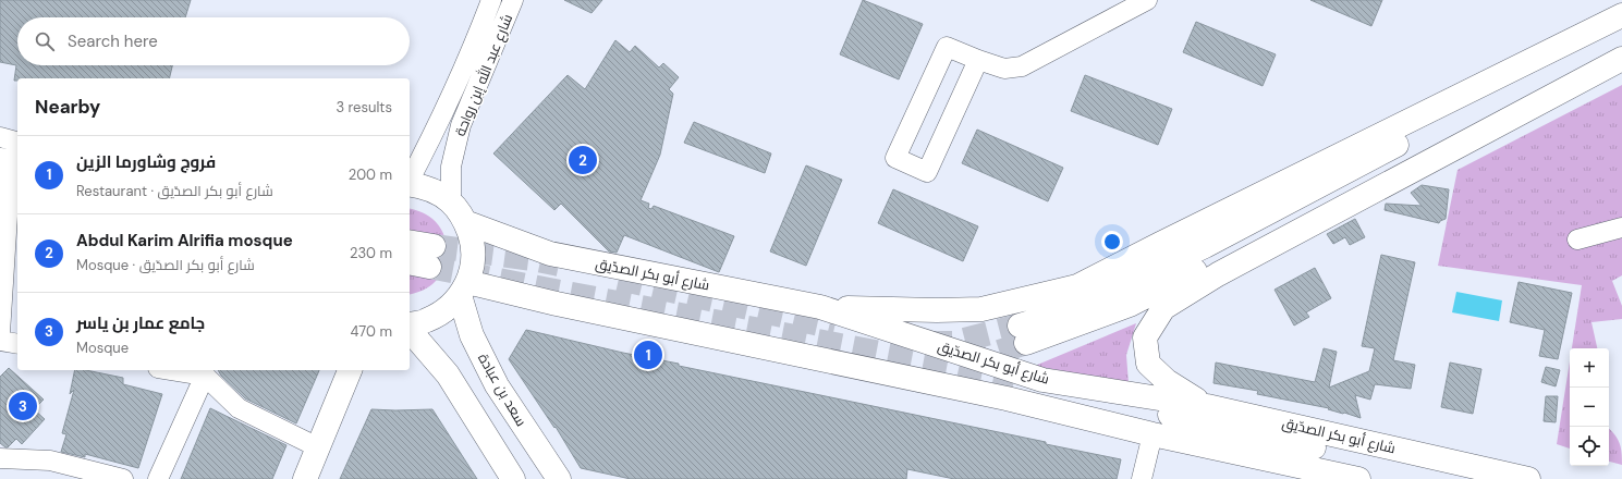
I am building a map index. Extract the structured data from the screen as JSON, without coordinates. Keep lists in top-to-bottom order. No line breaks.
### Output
{"streets":{"main road":["شارع أبو بكر الصدّيق","سعد بن عبادة"],"street":["شارع عبد الله إبن رواحة"]},"crossings":[["شارع أبو بكر الصدّيق","سعد بن عبادة"]],"page":{"search":"Search here","heading":["Nearby","3 results"],"list":[{"mark":"1","name":"فروج وشاورما الزين","note":"Restaurant · شارع أبو بكر الصدّيق","value":"200 m"},{"mark":"2","name":"Abdul Karim Alrifia mosque","note":"Mosque · شارع أبو بكر الصدّيق","value":"230 m"},{"mark":"3","name":"جامع عمار بن ياسر","note":"Mosque","value":"470 m"}],"pins":["2","1","3"],"map_buttons":["+","−"]}}
